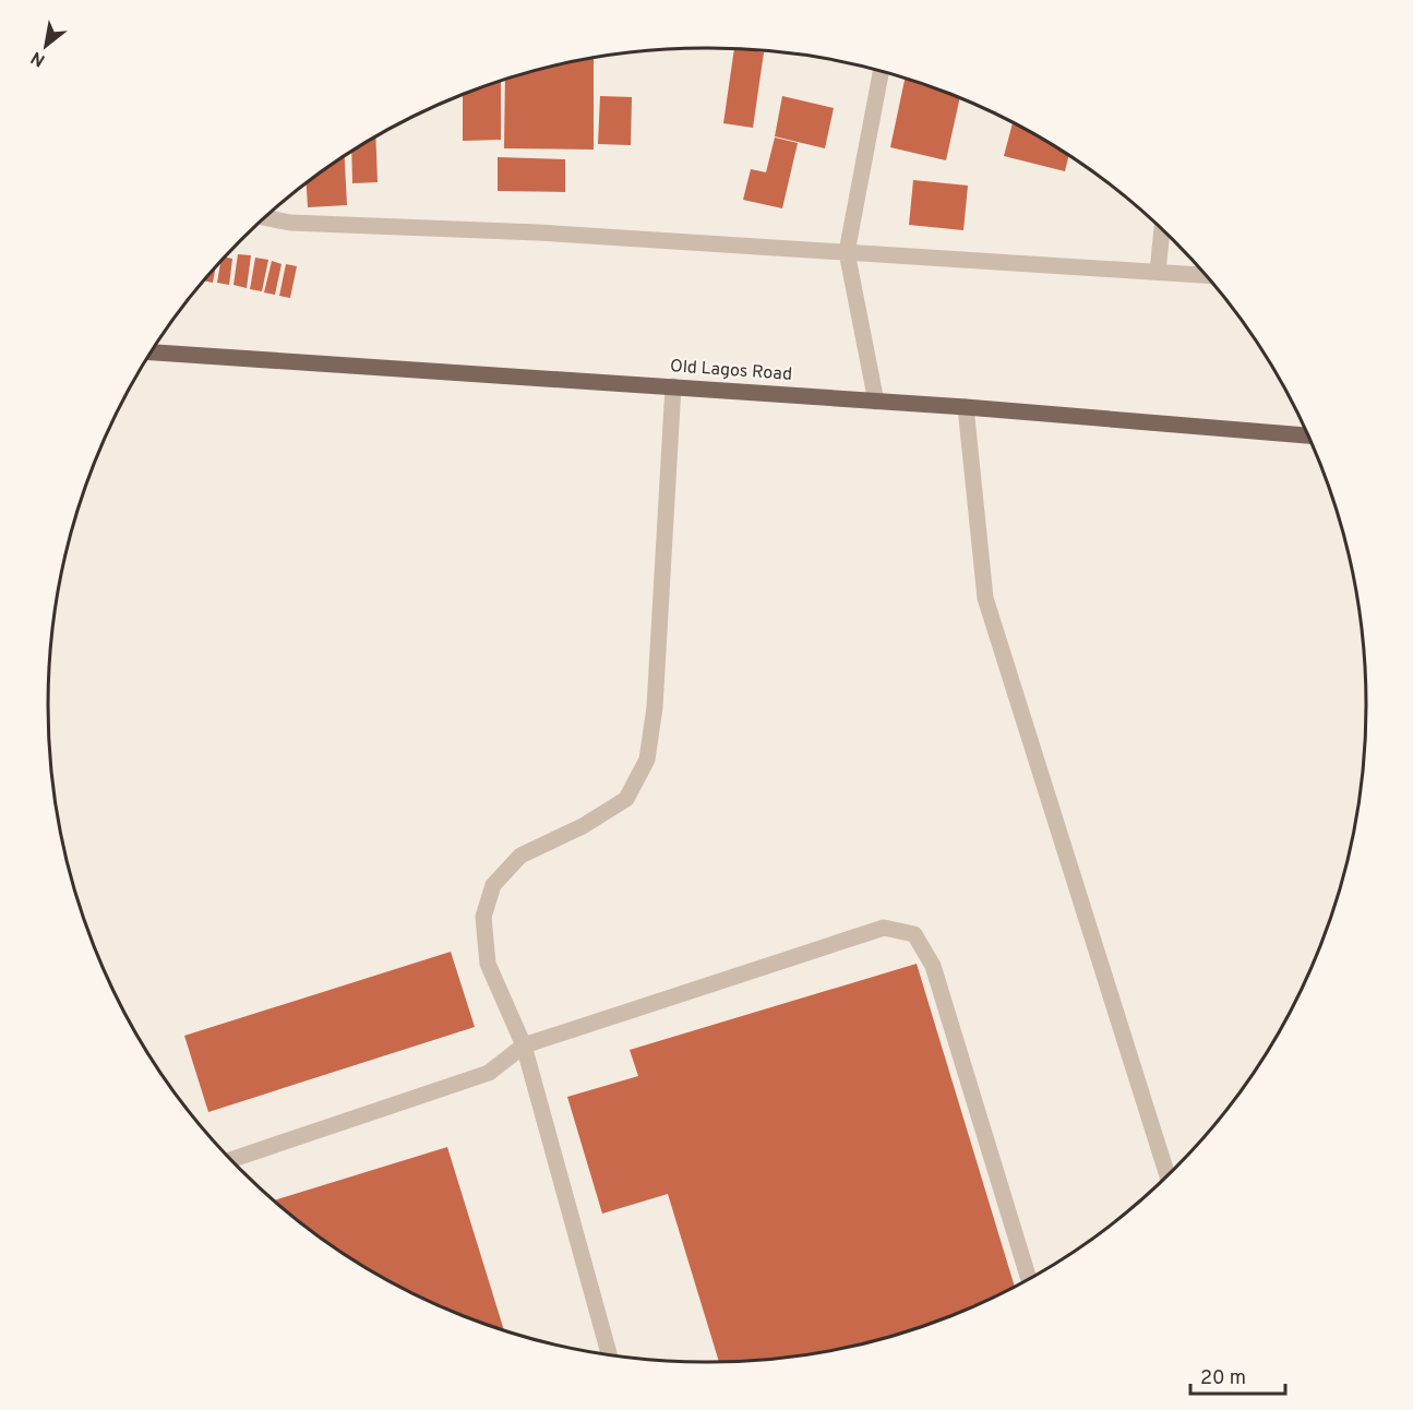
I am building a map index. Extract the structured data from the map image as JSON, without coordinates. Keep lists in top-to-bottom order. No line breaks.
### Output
{"streets":{"main road":["Old Lagos Road"]},"scale_bar":"20 m","north":"bottom left"}
